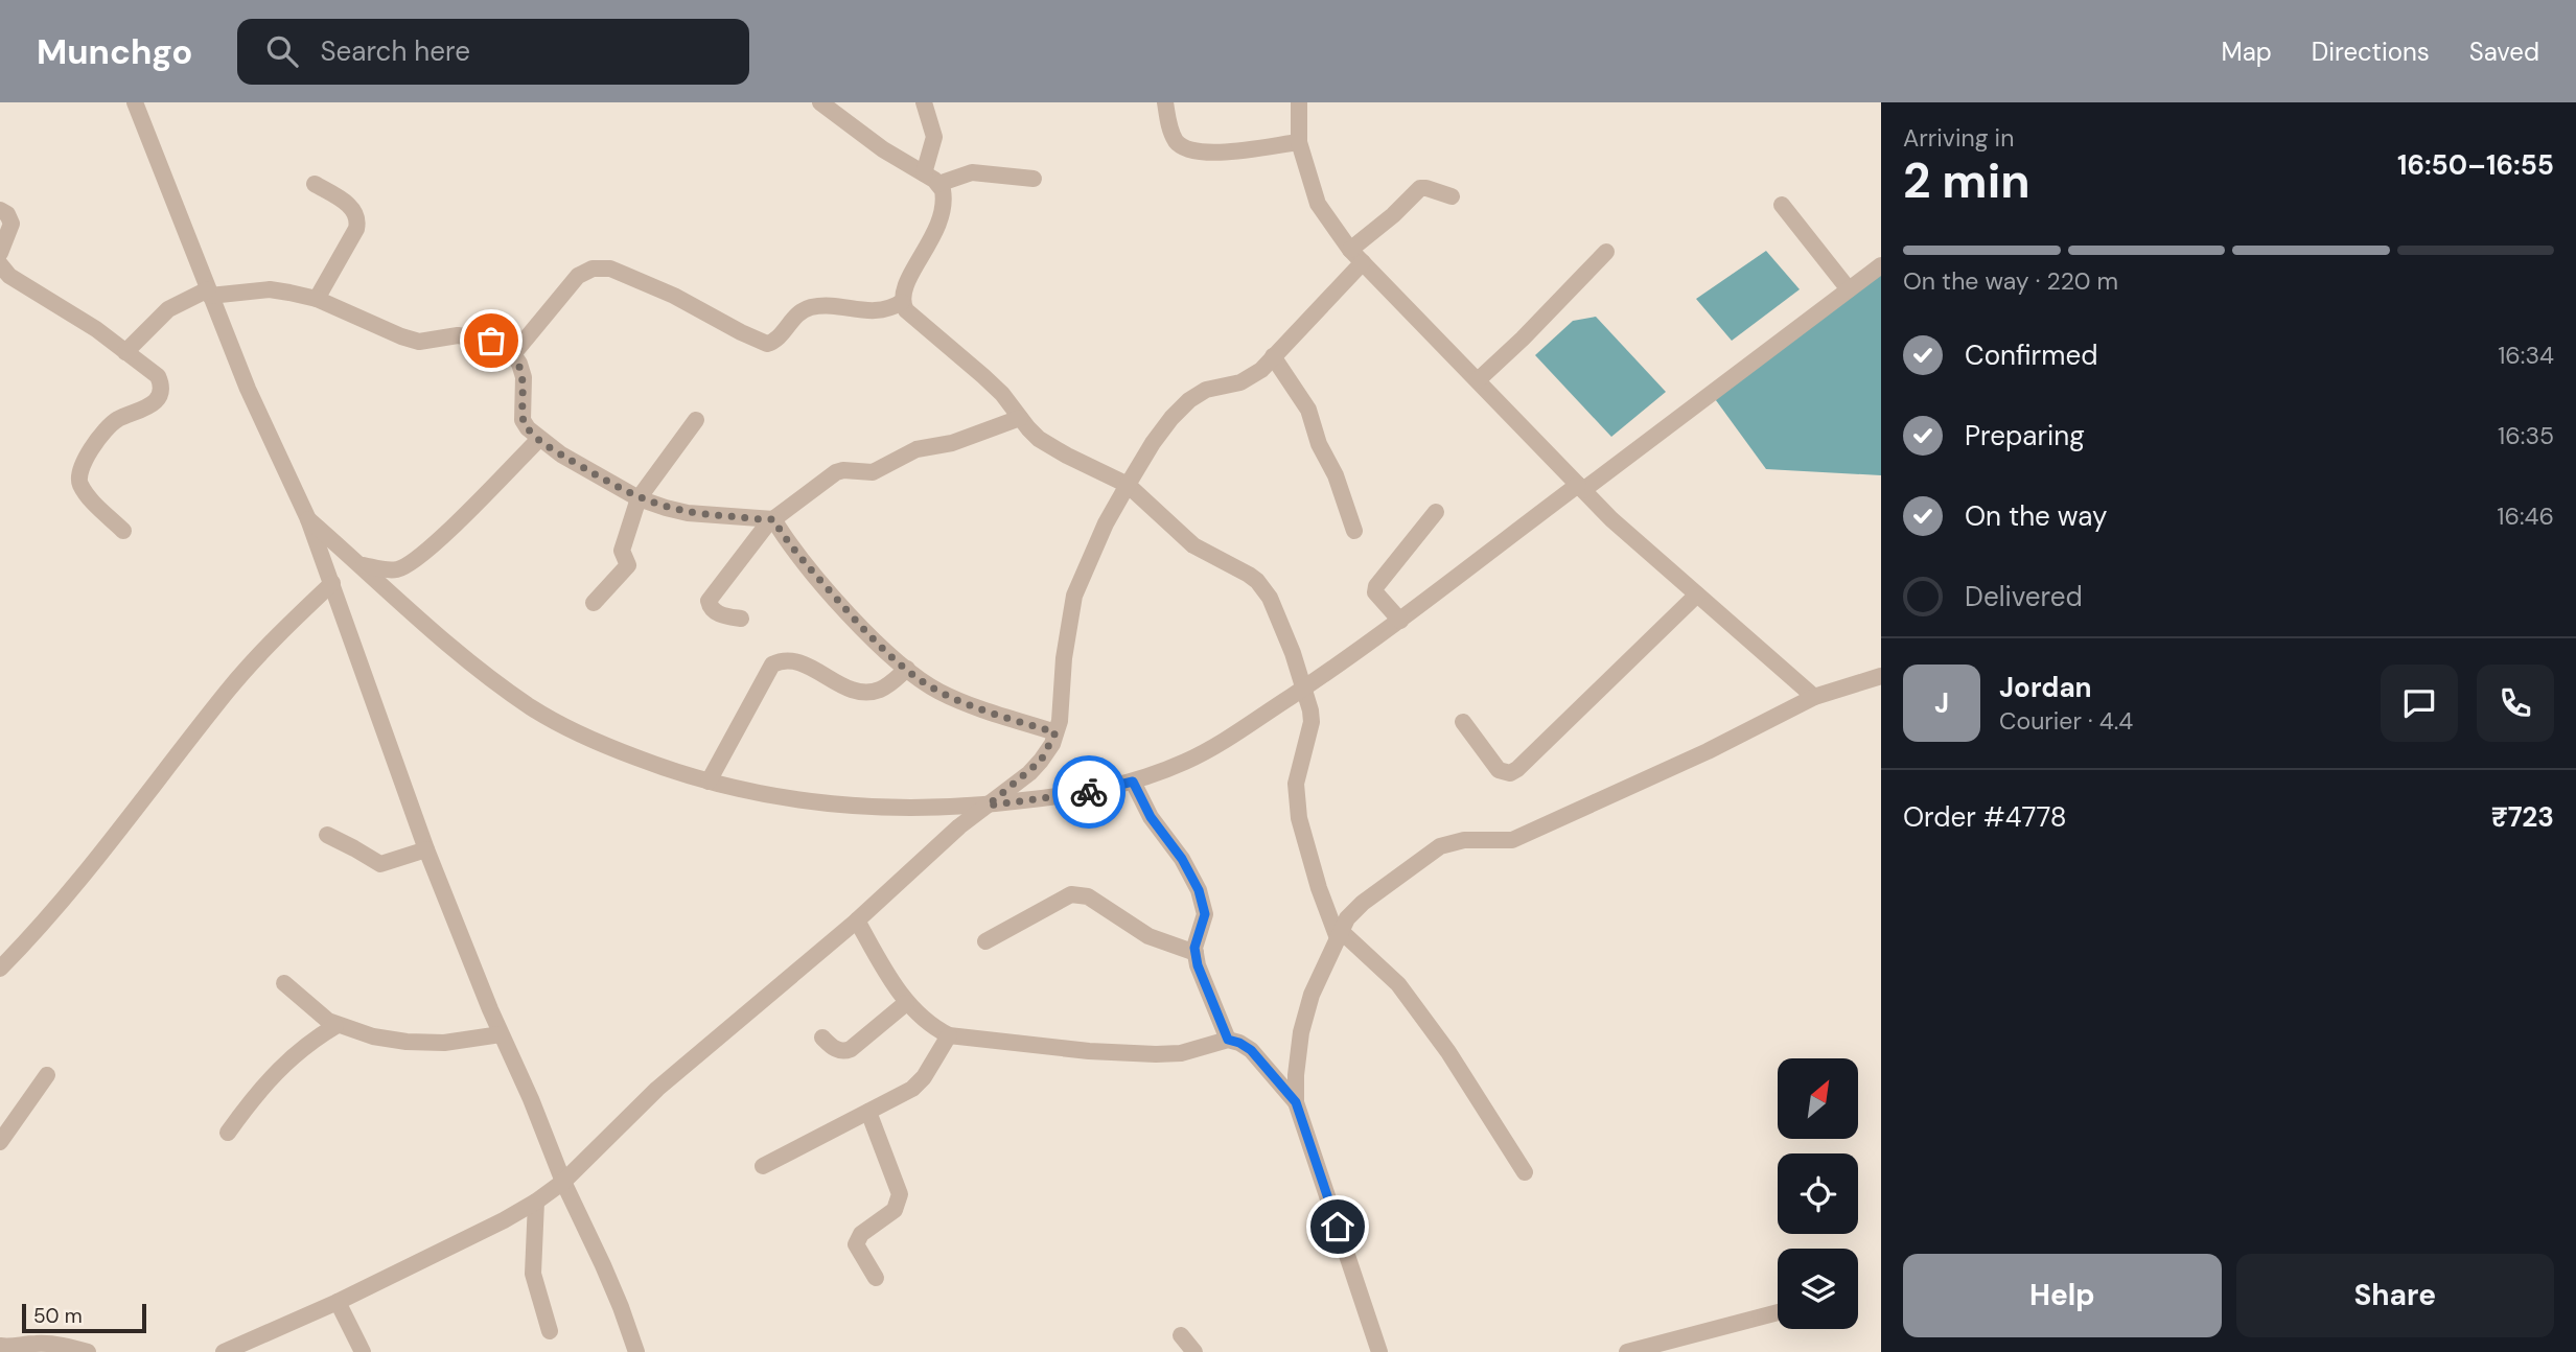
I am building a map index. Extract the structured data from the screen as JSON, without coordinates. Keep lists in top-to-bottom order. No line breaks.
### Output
{"scale_bar":"50 m","north":"top right","page":{"header":"Munchgo","search":"Search here","nav":["Map","Directions","Saved"],"heading":["2 min","Arriving in","16:50–16:55"],"panel":["Jordan","Courier · 4.4","Order #4778","₹723"],"bar":"On the way · 220 m","list":[["Confirmed","16:34"],["Preparing","16:35"],["On the way","16:46"],"Delivered"],"round":"J","buttons":["Help","Share"],"scale":"50 m"}}
